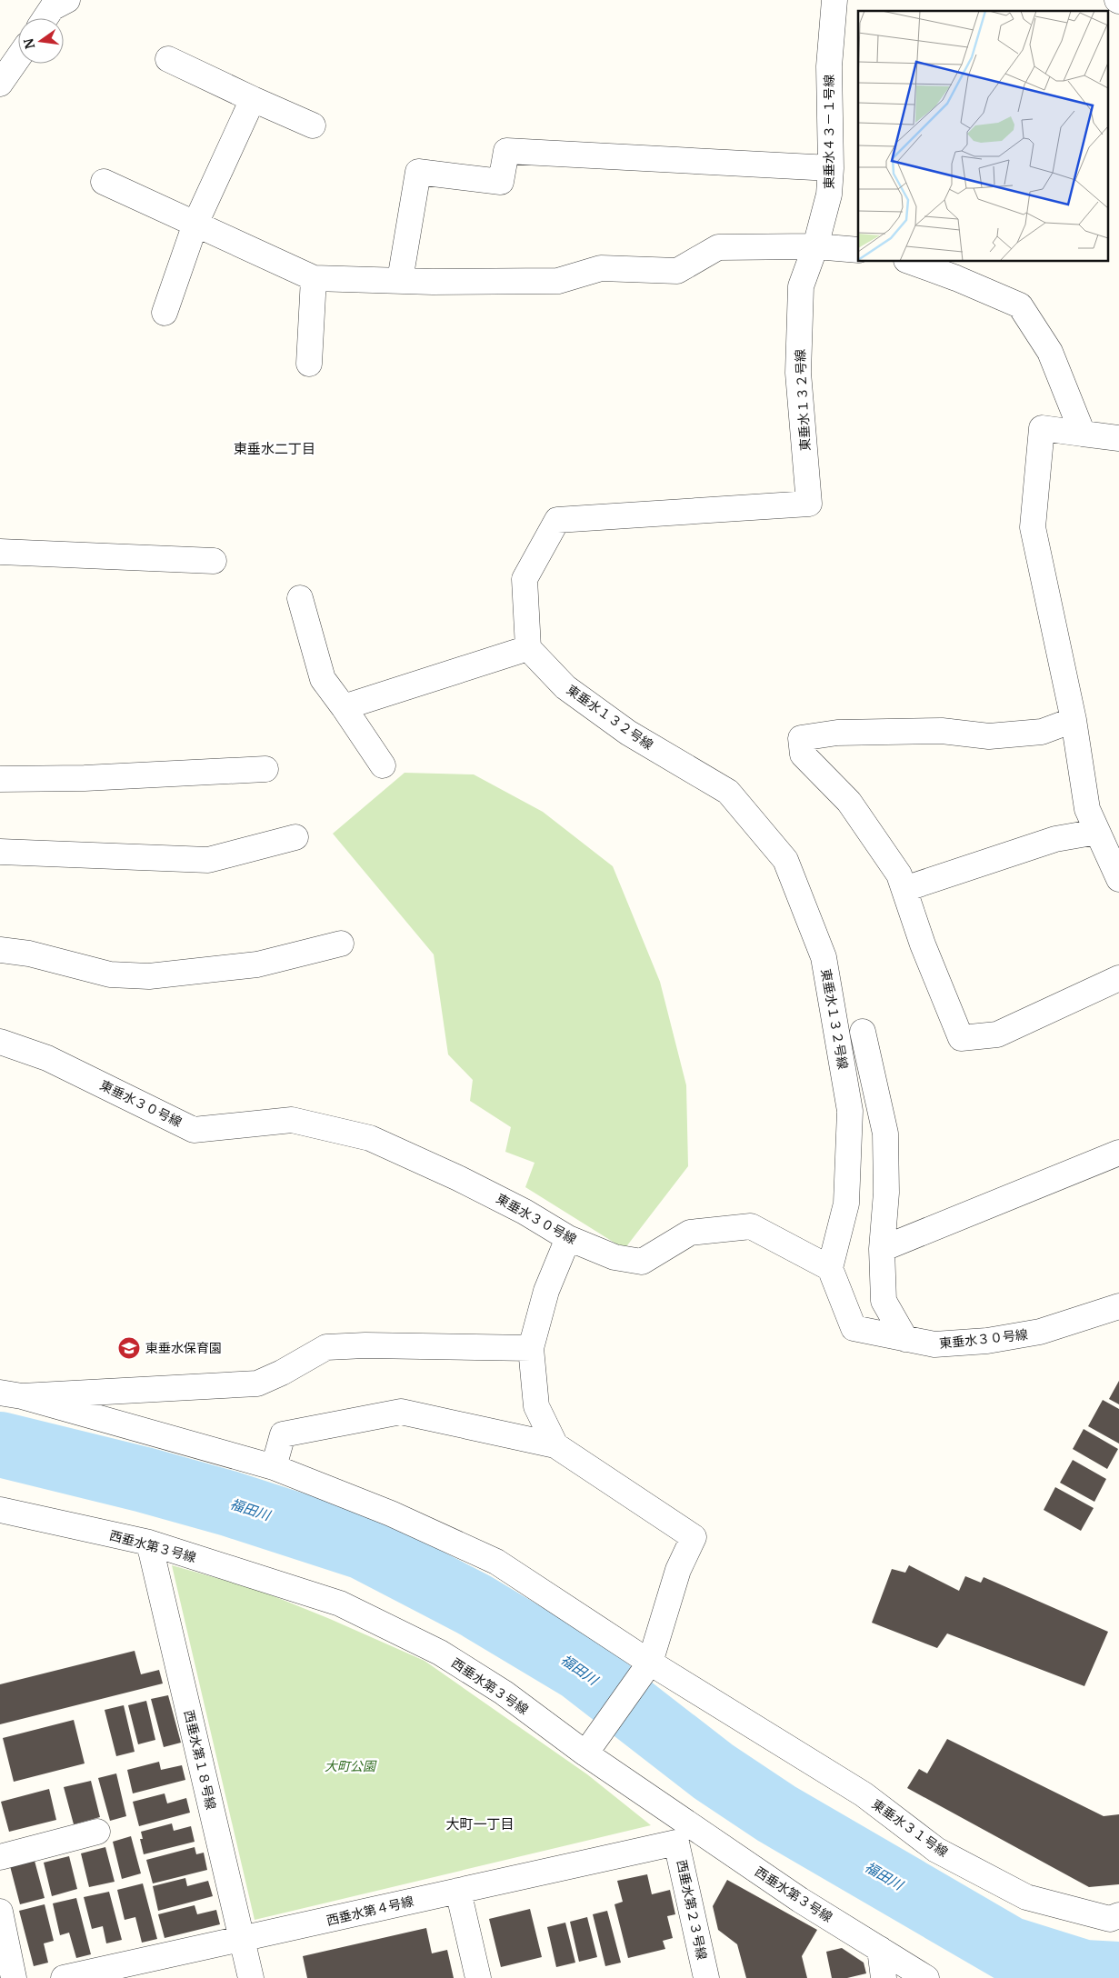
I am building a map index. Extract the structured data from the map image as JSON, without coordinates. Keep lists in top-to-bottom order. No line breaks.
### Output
{"streets":{"street":["東垂水４３－１号線","東垂水１３２号線","東垂水３０号線","西垂水第３号線","西垂水第１８号線","東垂水３１号線","西垂水第２３号線","西垂水第４号線"]},"crossings":[["東垂水４３－１号線","東垂水１３２号線"],["東垂水１３２号線","東垂水３０号線"],["西垂水第３号線","西垂水第１８号線"],["西垂水第３号線","西垂水第２３号線"],["西垂水第３号線","西垂水第４号線"],["西垂水第１８号線","西垂水第４号線"],["西垂水第２３号線","西垂水第４号線"]],"districts":["東垂水二丁目","大町一丁目"],"water":["福田川"],"parks":["大町公園"],"places":{"school or university":["東垂水保育園"]},"north":"left"}
